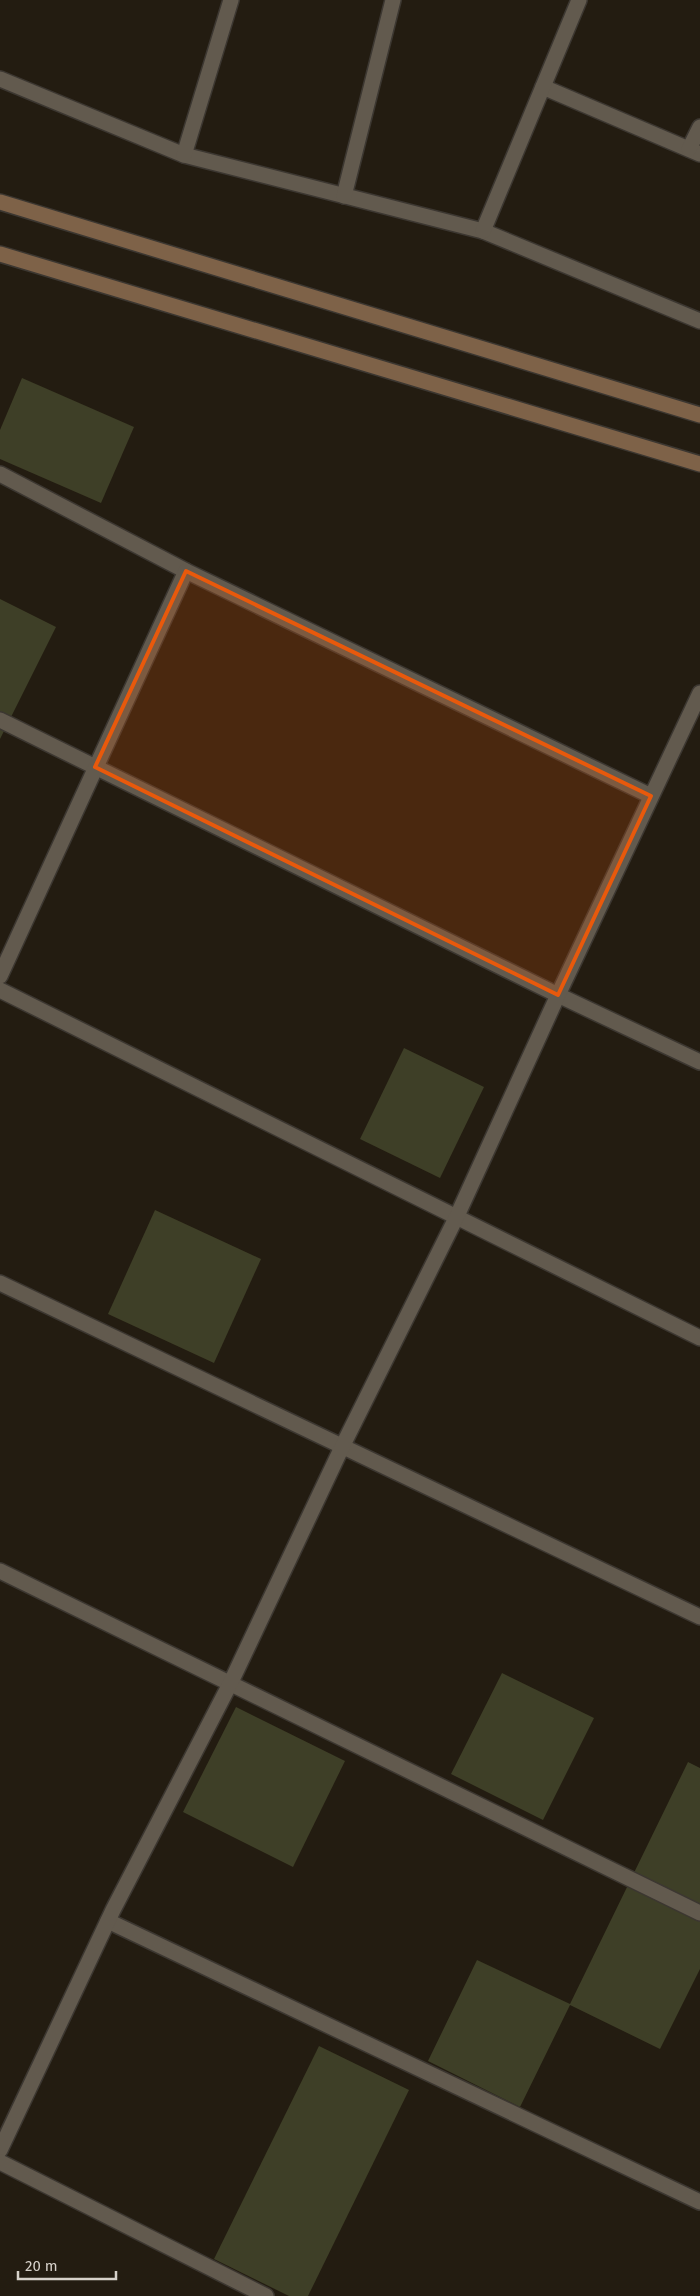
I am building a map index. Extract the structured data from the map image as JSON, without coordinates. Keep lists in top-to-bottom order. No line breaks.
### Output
{"scale_bar":"20 m"}
